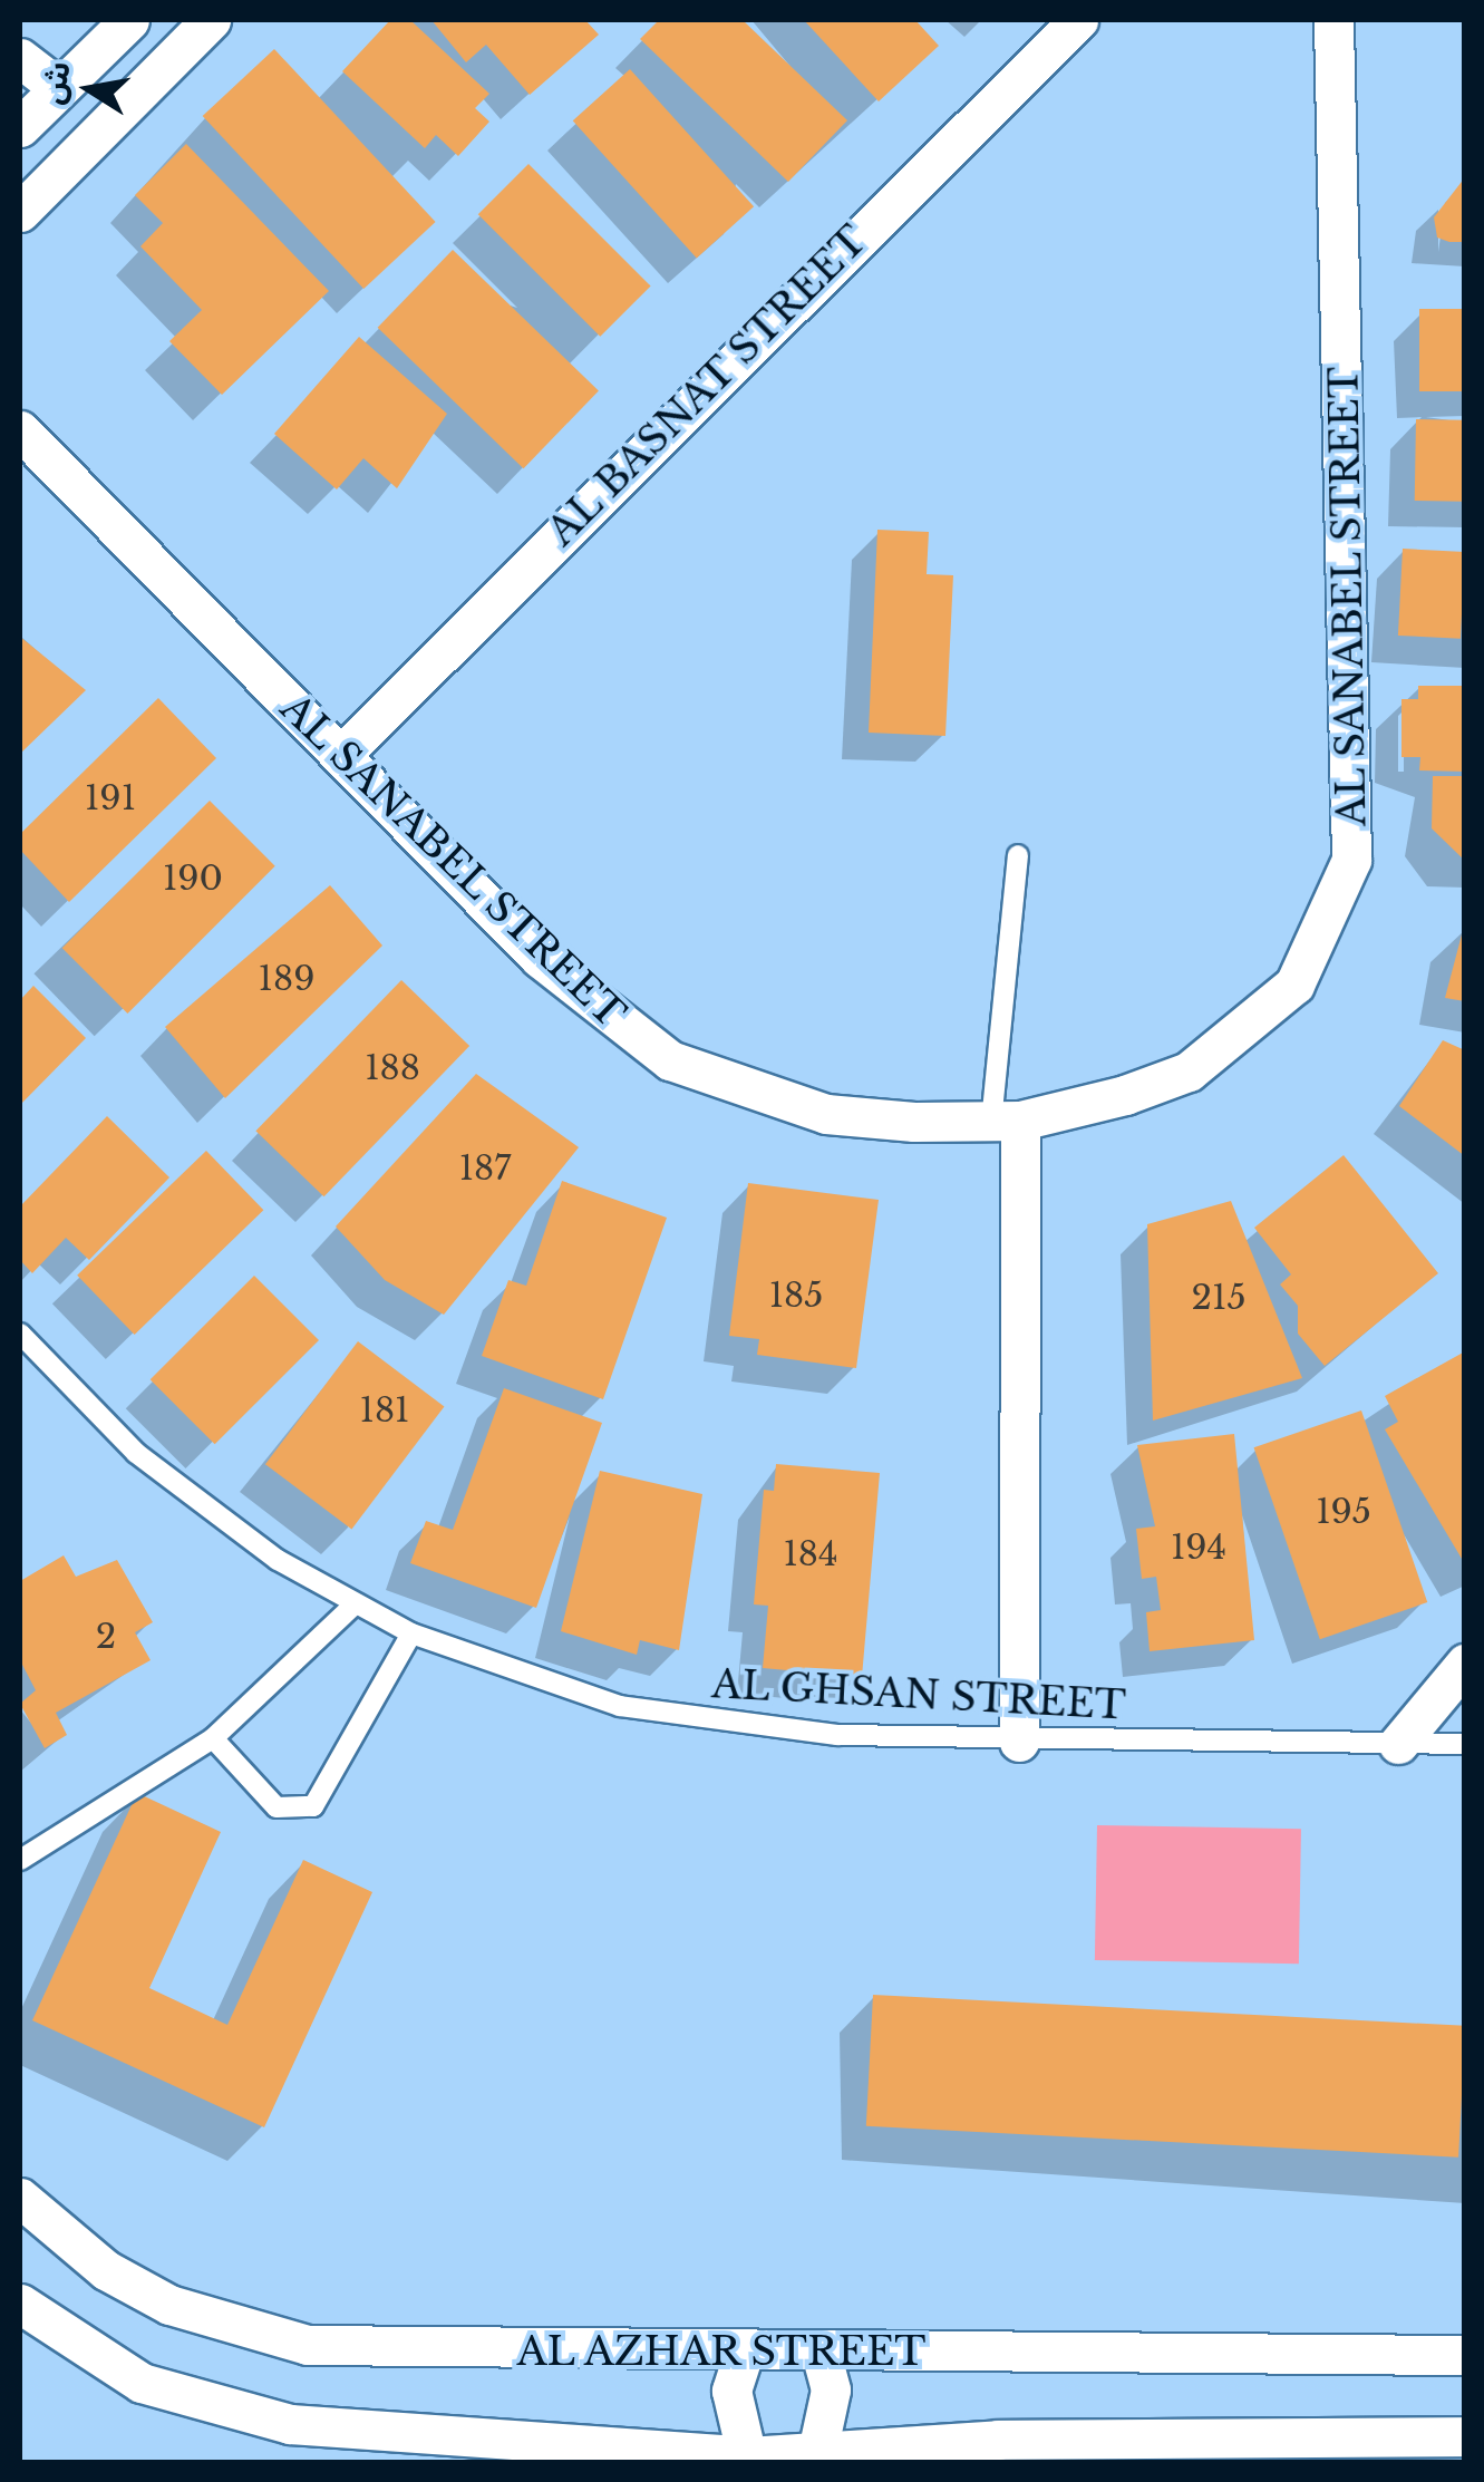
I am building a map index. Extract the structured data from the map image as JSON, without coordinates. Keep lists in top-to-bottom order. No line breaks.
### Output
{"streets":{"street":["AL BASNAT STREET","AL SANABEL STREET","AL AZHAR STREET"],"lane":["AL GHSAN STREET"]},"crossings":[["AL BASNAT STREET","AL SANABEL STREET"]],"house_numbers":["191","190","189","188","187","185","215","181","195","194","184","2"],"north":"left"}
